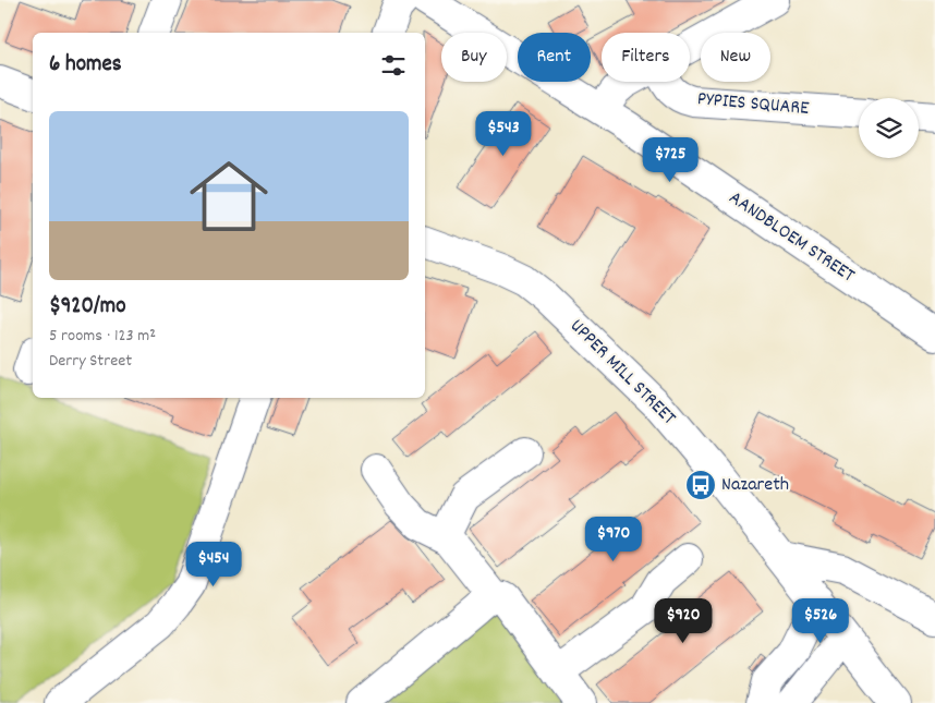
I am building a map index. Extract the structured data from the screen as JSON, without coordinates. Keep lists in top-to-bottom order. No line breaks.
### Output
{"streets":{"street":["PYPIES SQUARE","AANDBLOEM STREET","UPPER MILL STREET"]},"places":{"bus stop":["Nazareth"]},"page":{"chip":["Buy","Rent","Filters","New"],"heading":"6 homes","list":[{"name":"$920/mo","note":"5 rooms · 123 m² · Derry Street"}],"price":["$543","$725","$970","$454","$920","$526"]}}
